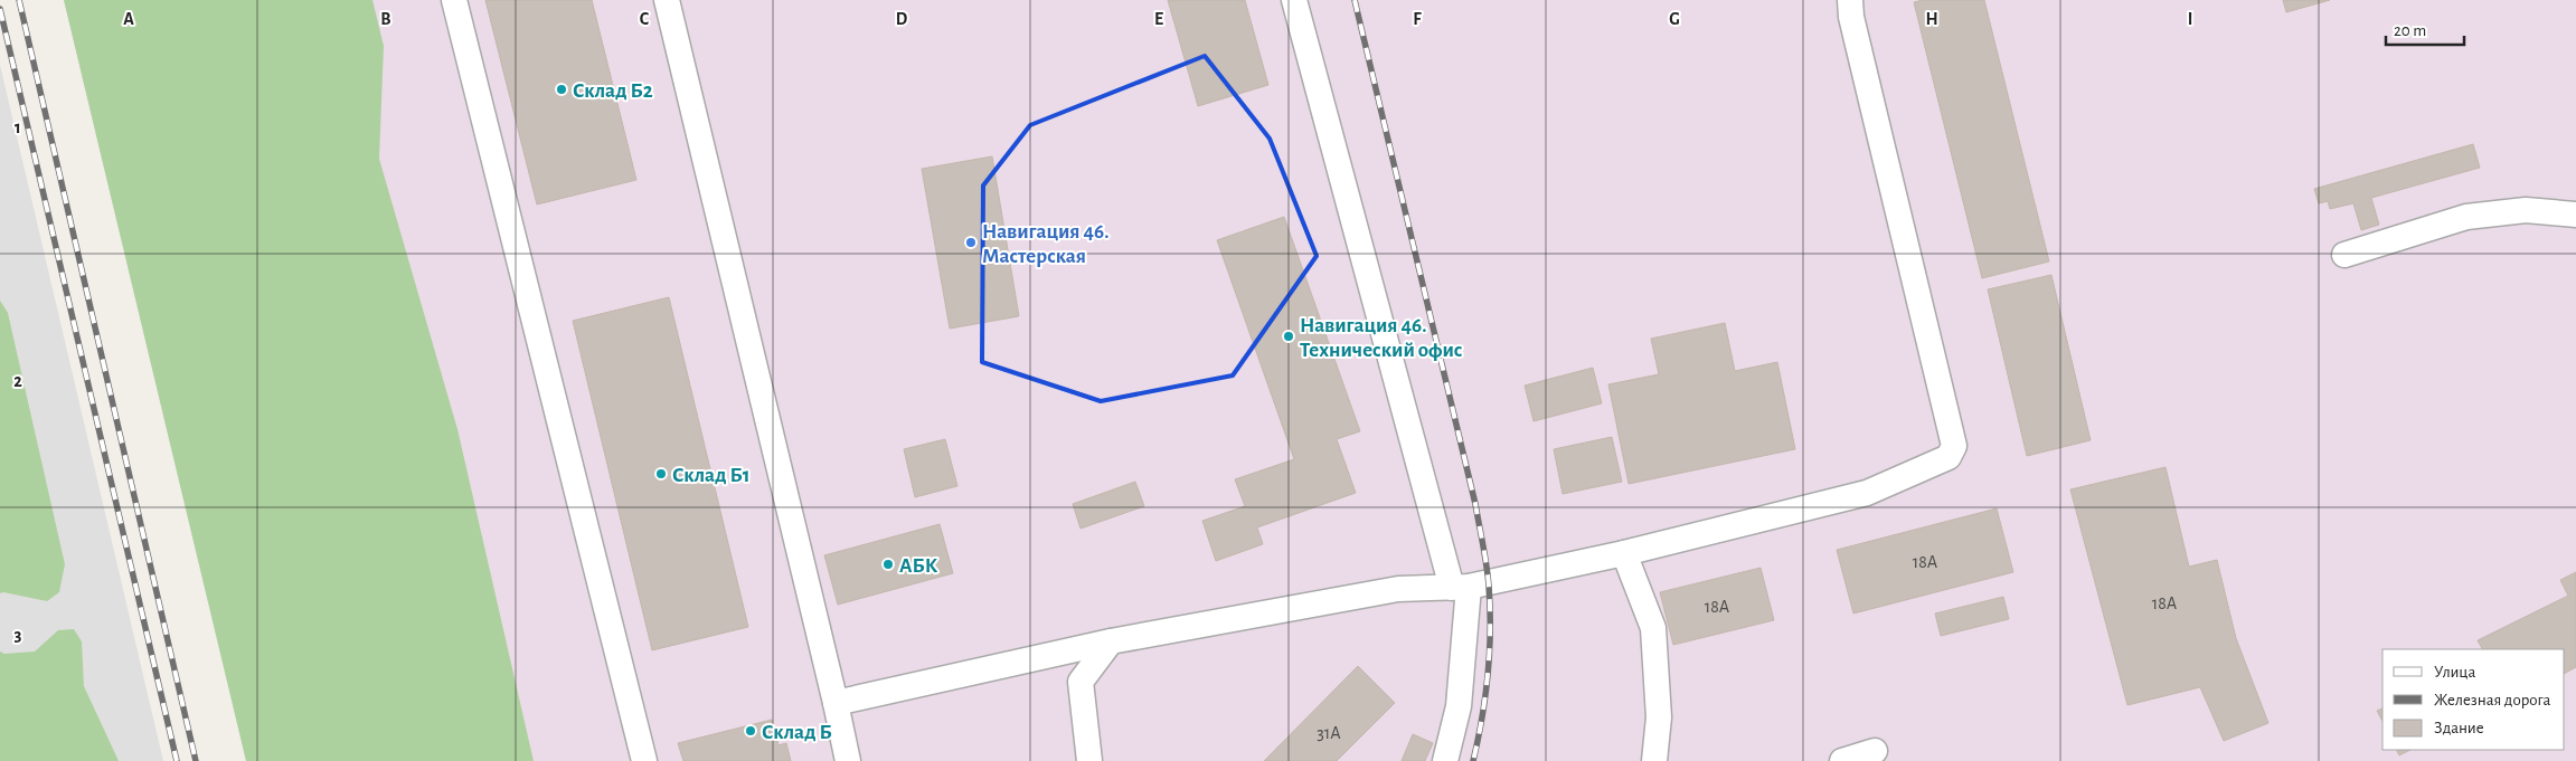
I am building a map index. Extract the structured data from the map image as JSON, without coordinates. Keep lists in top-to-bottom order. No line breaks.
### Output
{"places":["Склад Б2","Навигация 46. Мастерская","Навигация 46. Технический офис","Склад Б1","АБК","Склад Б"],"house_numbers":["18А","18А","18А","31А"],"legend":["Улица","Железная дорога","Здание"],"scale_bar":"20 m","grid":{"columns":["A","B","C","D","E","F","G","H","I"],"rows":["1","2","3"]}}
